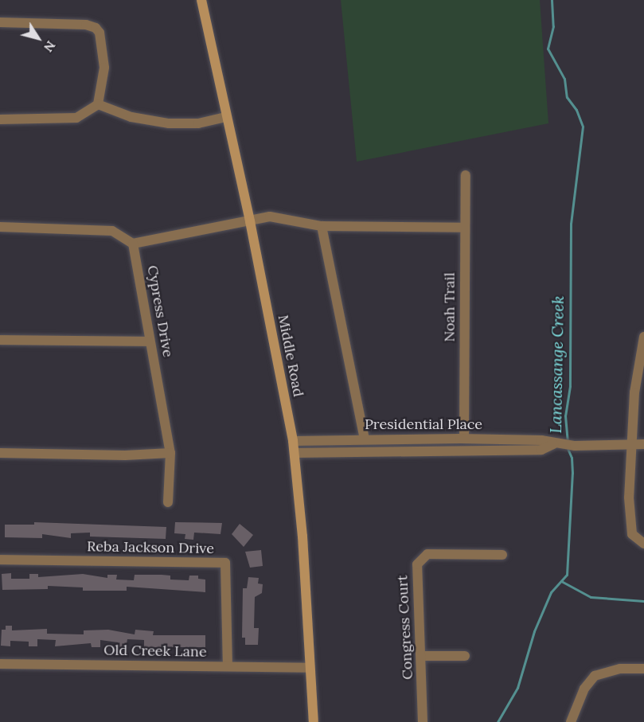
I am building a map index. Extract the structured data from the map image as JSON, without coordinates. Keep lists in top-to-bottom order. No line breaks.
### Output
{"streets":{"main road":["Middle Road"],"street":["Noah Trail","Cypress Drive","Presidential Place","Reba Jackson Drive","Congress Court","Old Creek Lane"]},"crossings":[["Noah Trail","Presidential Place"],["Middle Road","Presidential Place"],["Middle Road","Old Creek Lane"],["Reba Jackson Drive","Old Creek Lane"]],"water":["Lancassange Creek"],"north":"bottom right"}
